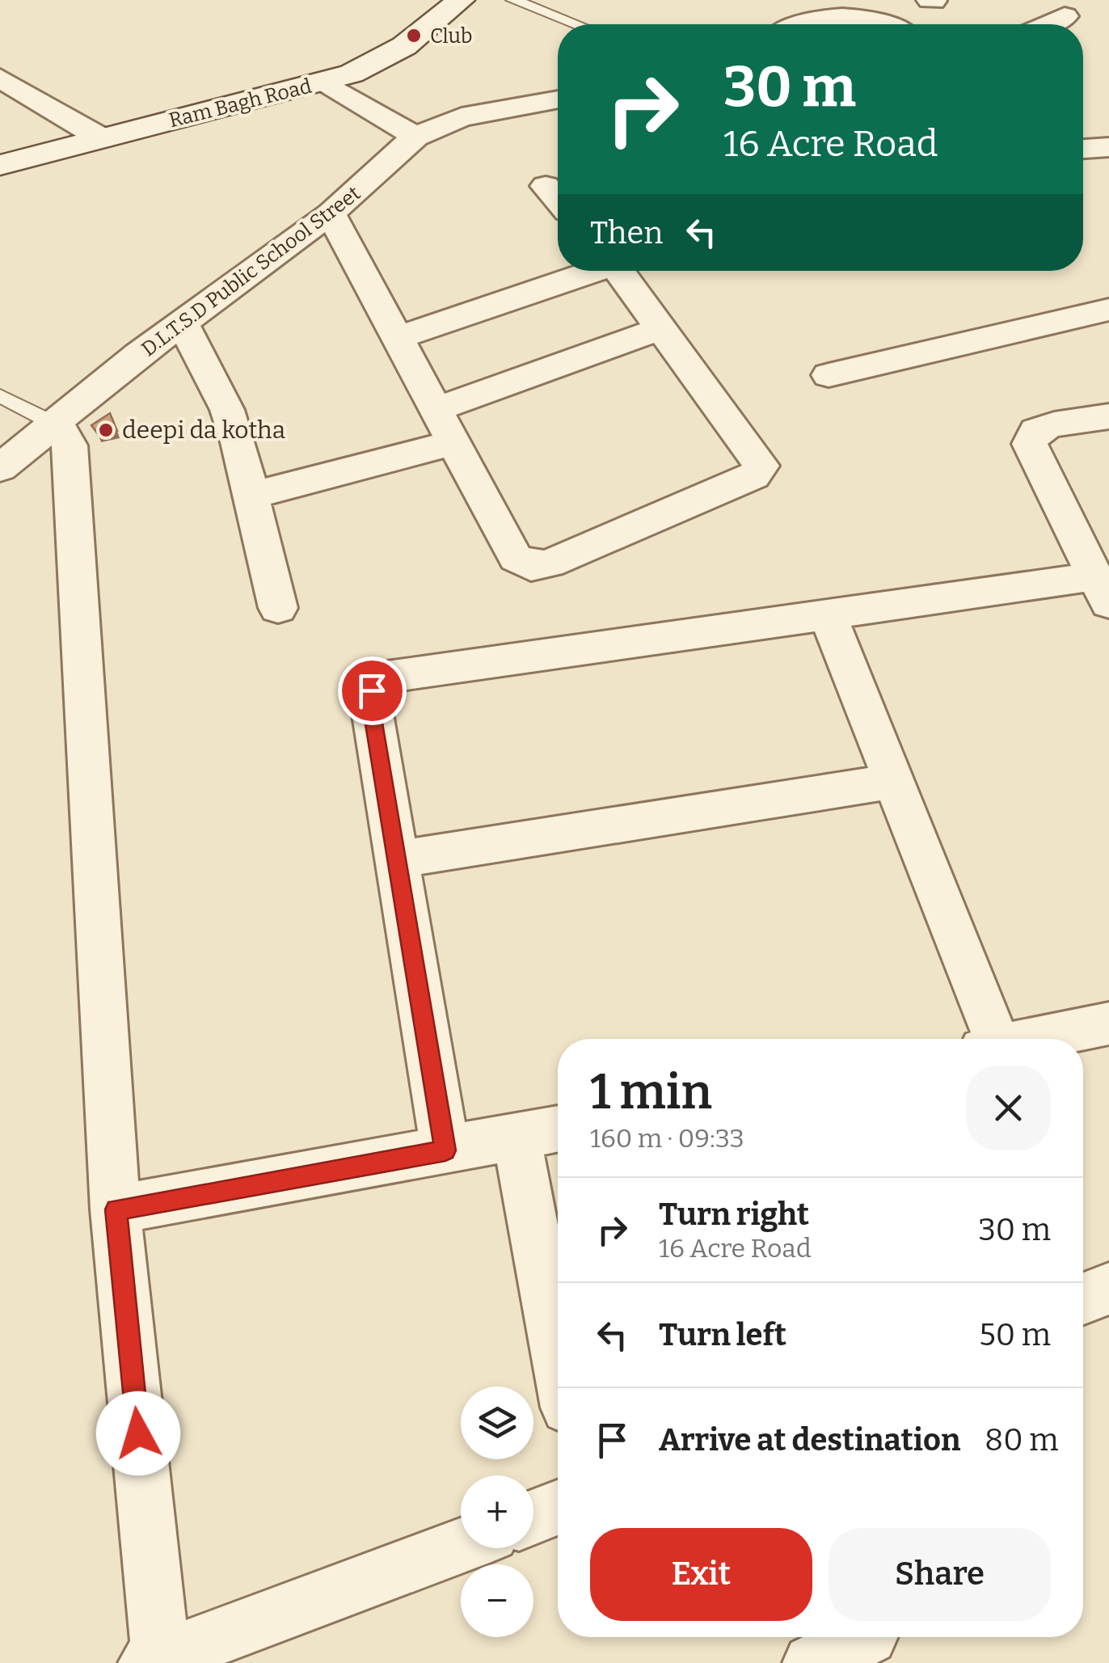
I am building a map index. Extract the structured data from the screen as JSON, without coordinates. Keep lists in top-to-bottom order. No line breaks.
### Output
{"streets":{"street":["Ram Bagh Road","D.L.T.S.D Public School Street"]},"places":["Club","deepi da kotha"],"page":{"turn":["30 m","16 Acre Road"],"then":"Then","heading":["1 min","160 m · 09:33"],"list":[{"name":"Turn right","note":"16 Acre Road","value":"30 m"},{"name":"Turn left","value":"50 m"},{"name":"Arrive at destination","value":"80 m"}],"map_buttons":["+","−"],"buttons":["Exit","Share"]}}
